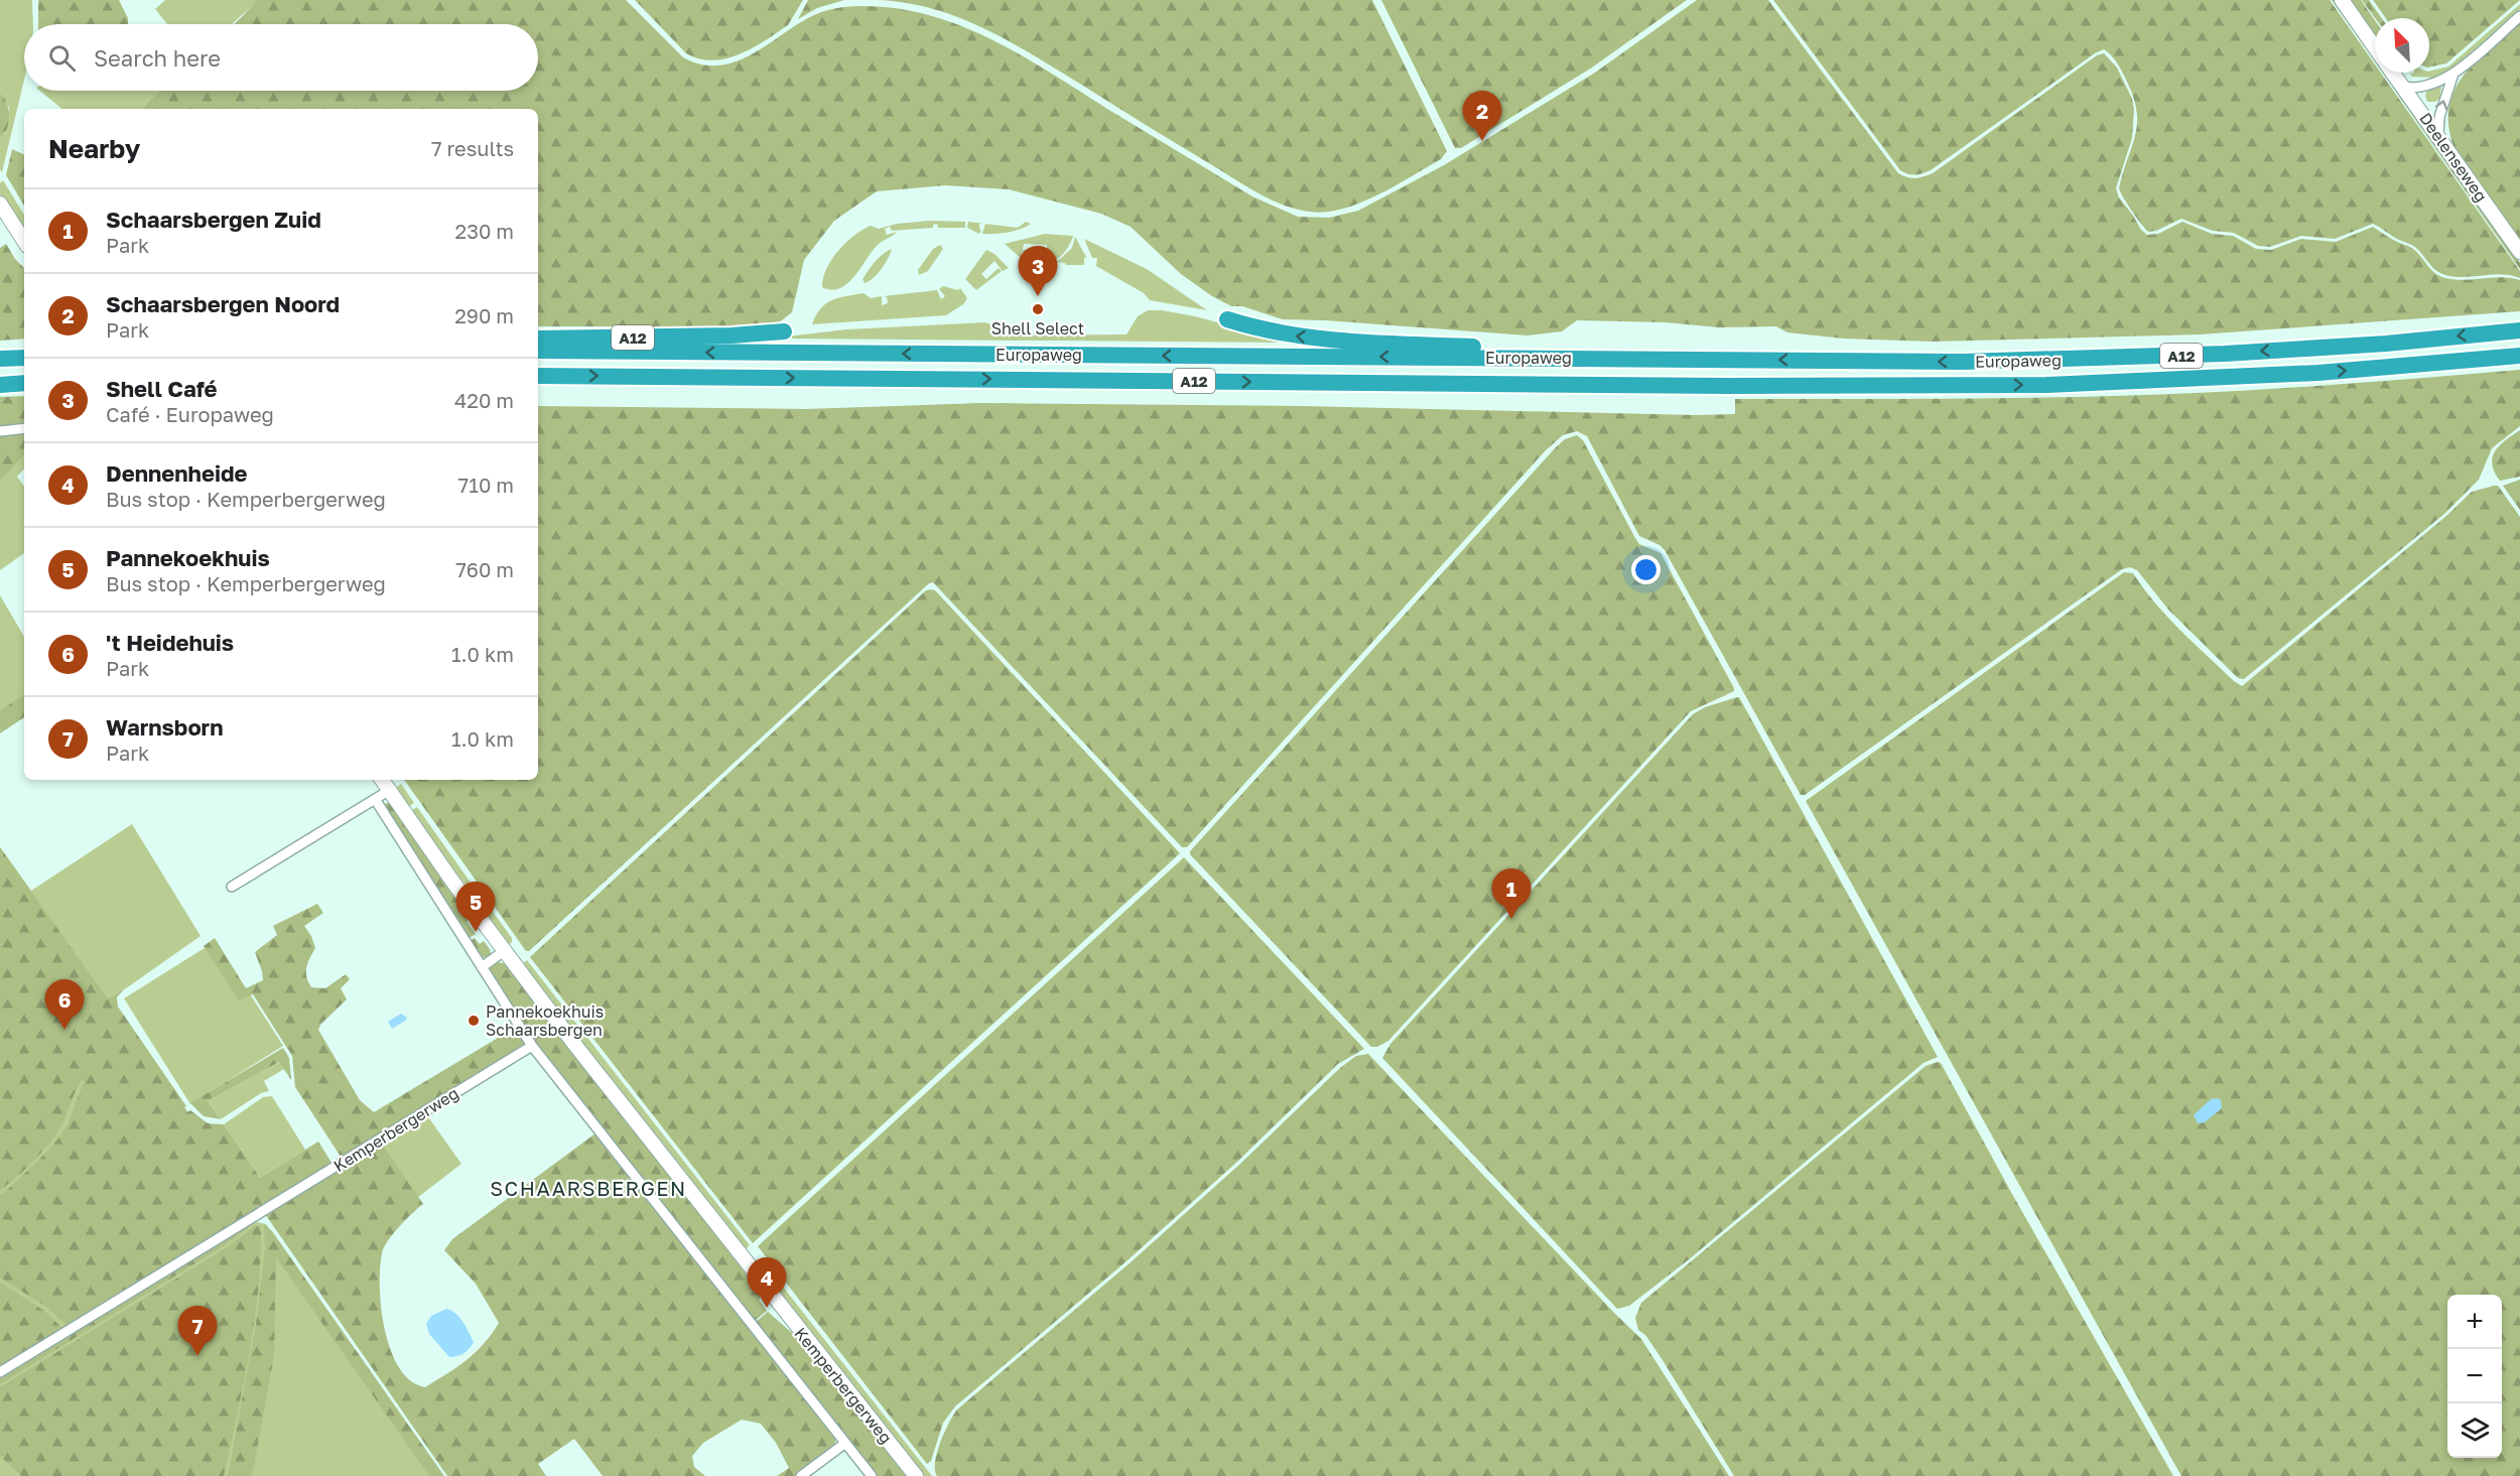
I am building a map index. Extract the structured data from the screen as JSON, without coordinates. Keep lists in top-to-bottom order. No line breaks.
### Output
{"streets":{"highway":["A12","Europaweg"],"main road":["Deelenseweg","Kemperbergerweg"]},"crossings":[["A12","Europaweg"]],"districts":["SCHAARSBERGEN"],"places":["Shell Select","Pannekoekhuis Schaarsbergen"],"north":"top left","page":{"search":"Search here","pins":["2","3","1","5","6","4","7"],"heading":["Nearby","7 results"],"list":[{"mark":"1","name":"Schaarsbergen Zuid","note":"Park","value":"230 m"},{"mark":"2","name":"Schaarsbergen Noord","note":"Park","value":"290 m"},{"mark":"3","name":"Shell Café","note":"Café · Europaweg","value":"420 m"},{"mark":"4","name":"Dennenheide","note":"Bus stop · Kemperbergerweg","value":"710 m"},{"mark":"5","name":"Pannekoekhuis","note":"Bus stop · Kemperbergerweg","value":"760 m"},{"mark":"6","name":"'t Heidehuis","note":"Park","value":"1.0 km"},{"mark":"7","name":"Warnsborn","note":"Park","value":"1.0 km"}],"map_buttons":["+","−"]}}
